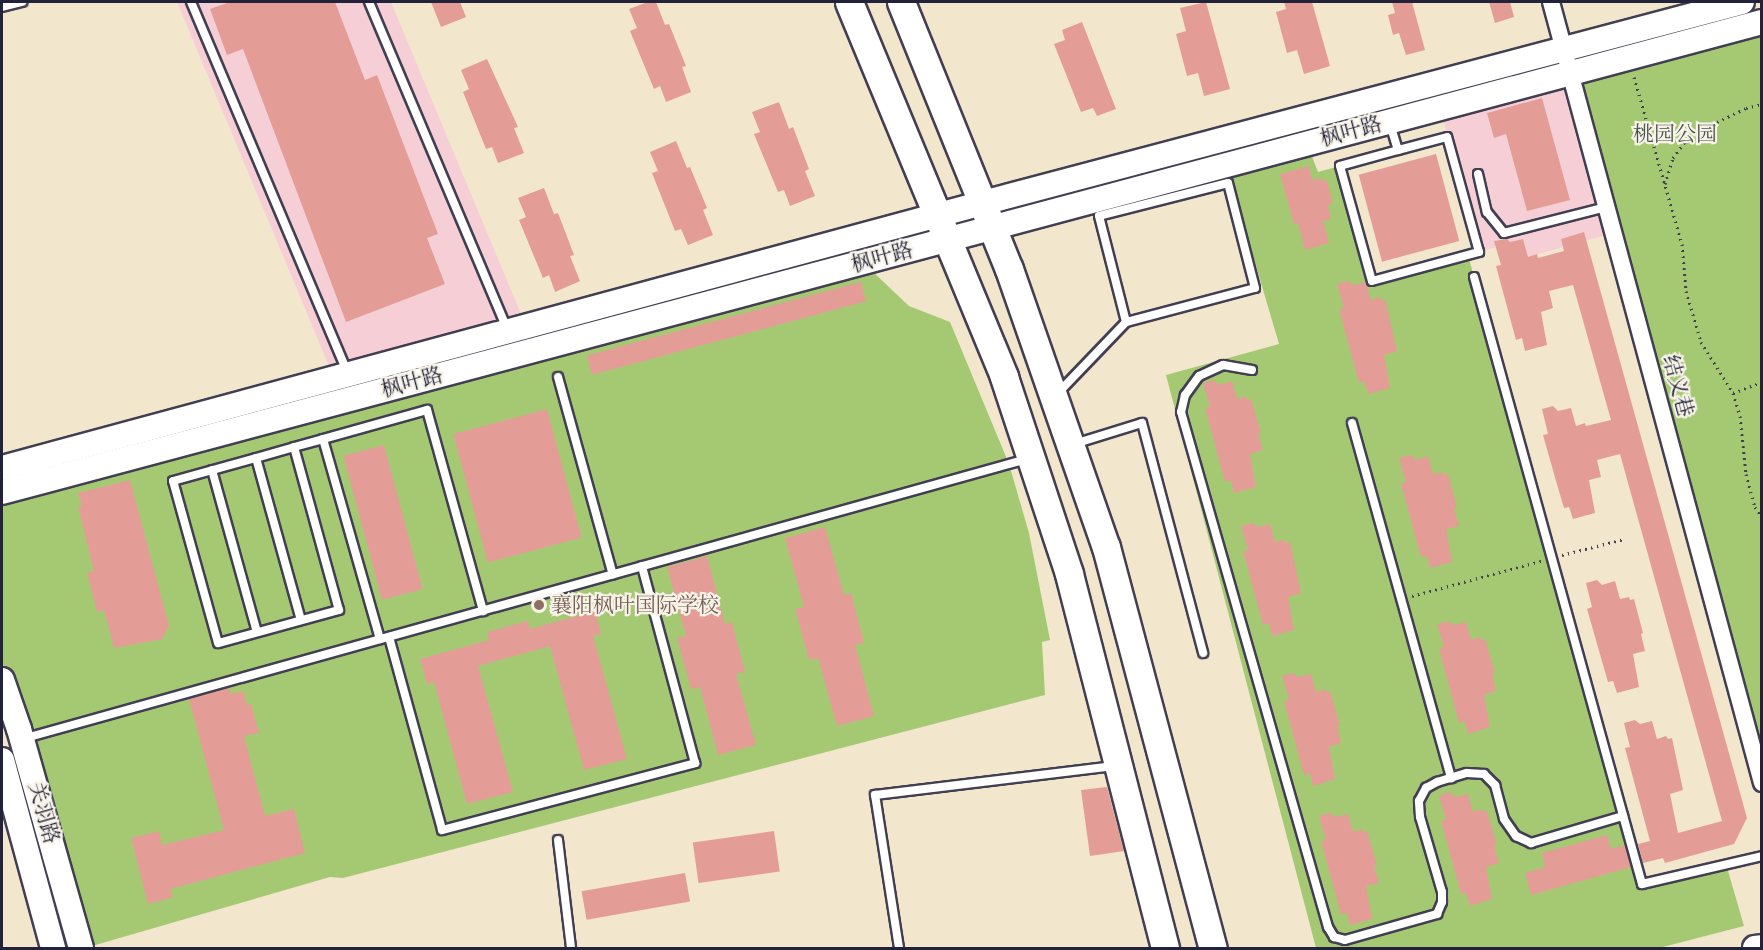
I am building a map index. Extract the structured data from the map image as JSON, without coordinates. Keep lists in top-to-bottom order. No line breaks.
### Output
{"streets":{"street":["枫叶路","结义巷","关羽路"]},"crossings":[["枫叶路","结义巷"]],"parks":["桃园公园"],"places":["襄阳枫叶国际学校"]}
